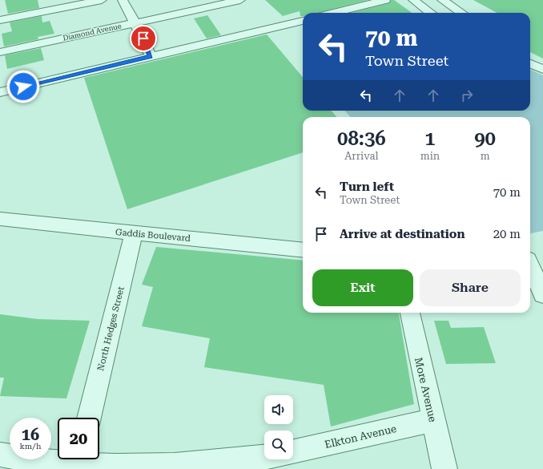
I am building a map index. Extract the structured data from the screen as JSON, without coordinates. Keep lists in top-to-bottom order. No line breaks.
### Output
{"streets":{"street":["Diamond Avenue","Gaddis Boulevard","North Hedges Street","More Avenue","Elkton Avenue"]},"crossings":[["Gaddis Boulevard","North Hedges Street"],["More Avenue","Elkton Avenue"]],"page":{"turn":["70 m","Town Street"],"eta":["08:36","Arrival","1","min","90","m"],"list":[{"name":"Turn left","note":"Town Street","value":"70 m"},{"name":"Arrive at destination","value":"20 m"}],"buttons":["Exit","Share"],"speed":"16 km/h","limit":"20"}}
